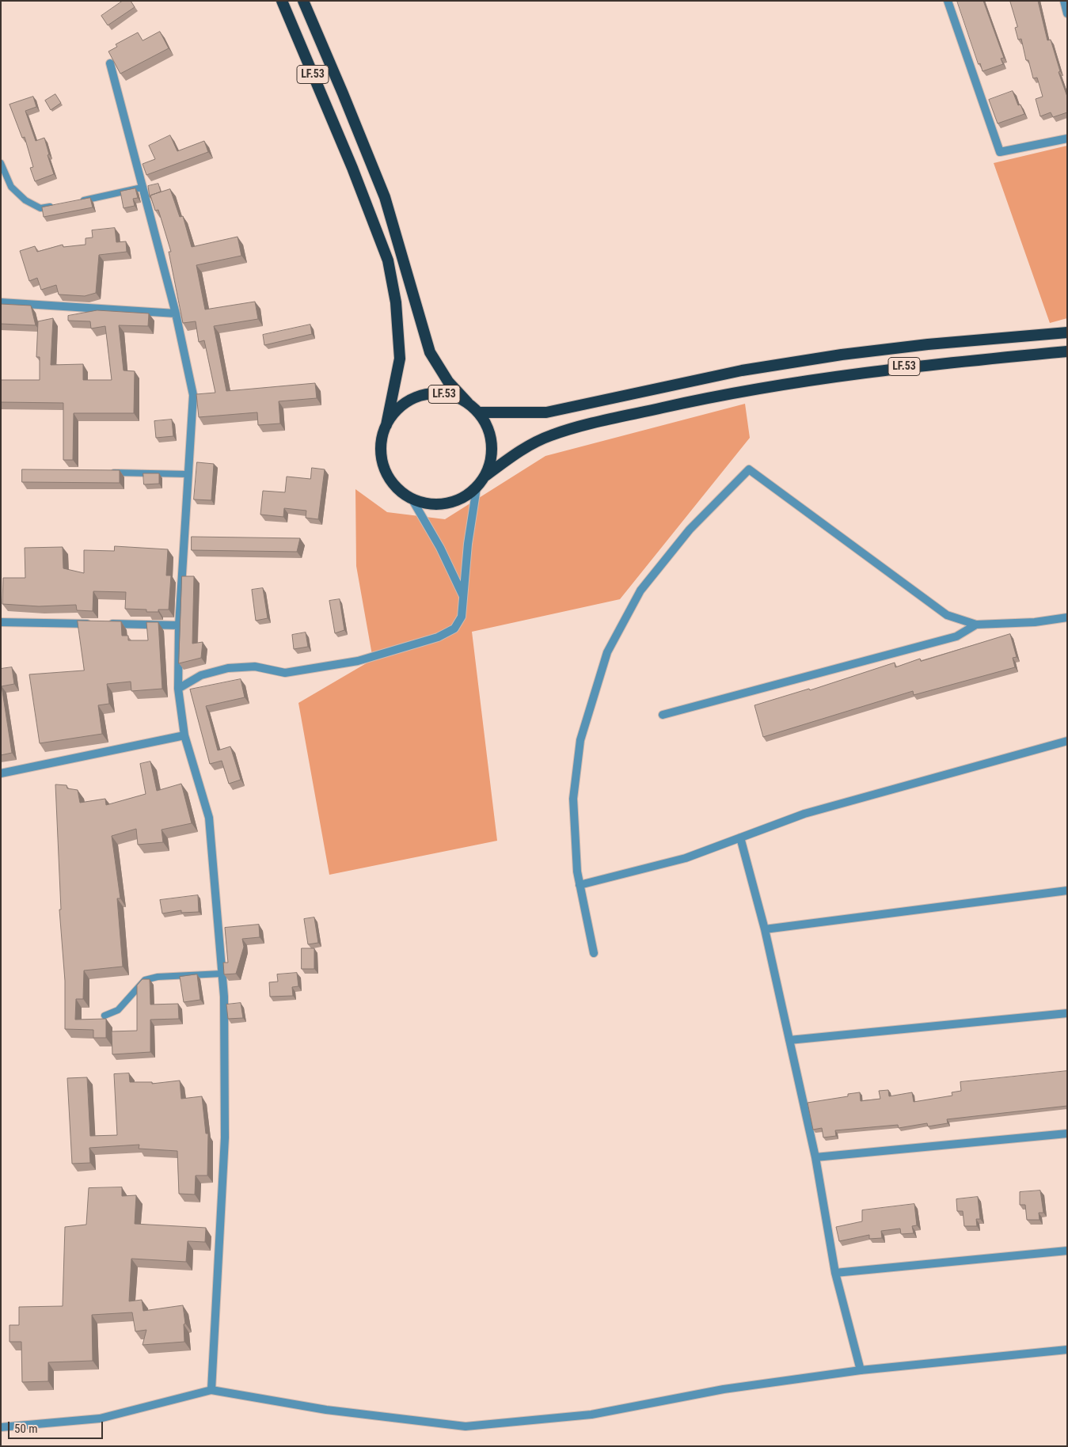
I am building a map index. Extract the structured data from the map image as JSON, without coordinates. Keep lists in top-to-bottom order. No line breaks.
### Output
{"streets":{"highway":["LF.53"]},"scale_bar":"50 m"}
